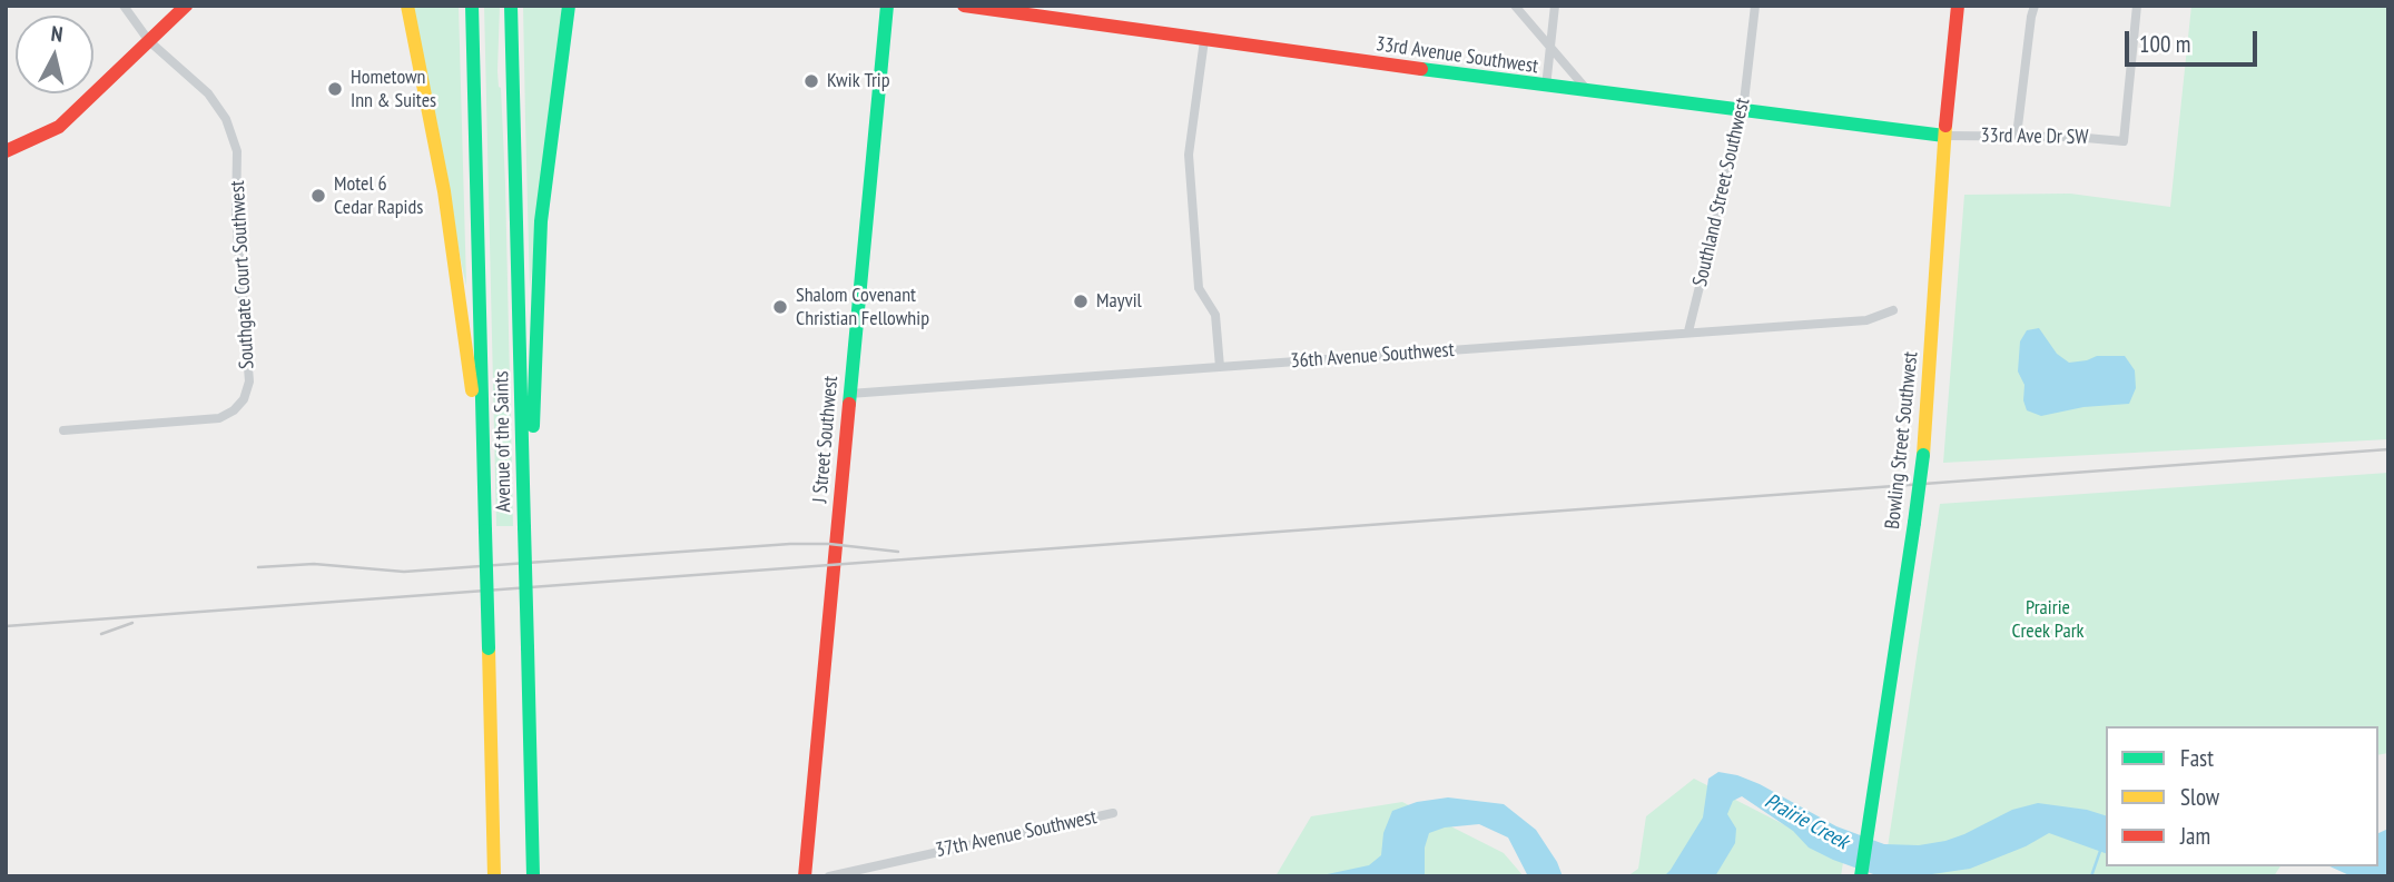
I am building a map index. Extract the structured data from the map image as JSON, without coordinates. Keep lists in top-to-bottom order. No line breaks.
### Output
{"streets":{"main road":["33rd Avenue Southwest","J Street Southwest","Bowling Street Southwest","Avenue of the Saints"],"street":["33rd Ave Dr SW","Southland Street Southwest","Southgate Court Southwest","36th Avenue Southwest","37th Avenue Southwest"]},"crossings":[["33rd Avenue Southwest","33rd Ave Dr SW"],["33rd Avenue Southwest","Southland Street Southwest"],["33rd Avenue Southwest","Bowling Street Southwest"],["33rd Ave Dr SW","Bowling Street Southwest"],["Southland Street Southwest","36th Avenue Southwest"],["36th Avenue Southwest","J Street Southwest"]],"water":["Prairie Creek"],"parks":["Prairie Creek Park"],"places":["Kwik Trip","Hometown Inn & Suites","Motel 6 Cedar Rapids","Mayvil","Shalom Covenant Christian Fellowhip"],"legend":["Fast","Slow","Jam"],"scale_bar":"100 m","north":"top"}
